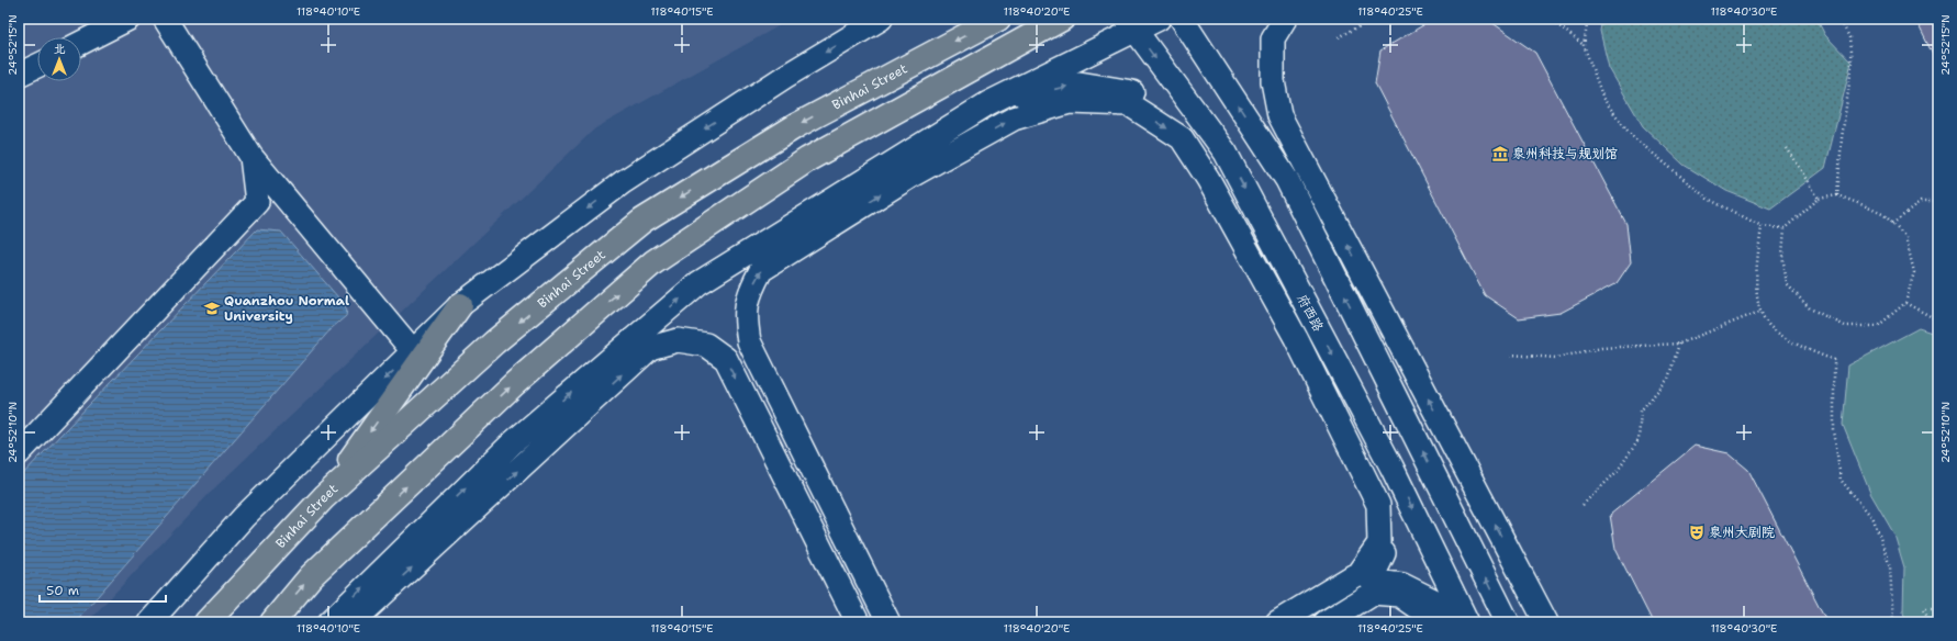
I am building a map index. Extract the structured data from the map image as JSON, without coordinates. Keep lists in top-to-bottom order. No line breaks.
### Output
{"streets":{"main road":["Binhai Street"],"street":["府西路"]},"places":{"museum":["泉州科技与规划馆"],"school or university":["Quanzhou Normal University"],"theatre":["泉州大剧院"]},"scale_bar":"50 m","north":"top","coordinates":["118°40'10\"E","118°40'15\"E","118°40'20\"E","118°40'25\"E","118°40'30\"E","24°52'15\"N","24°52'10\"N"]}
